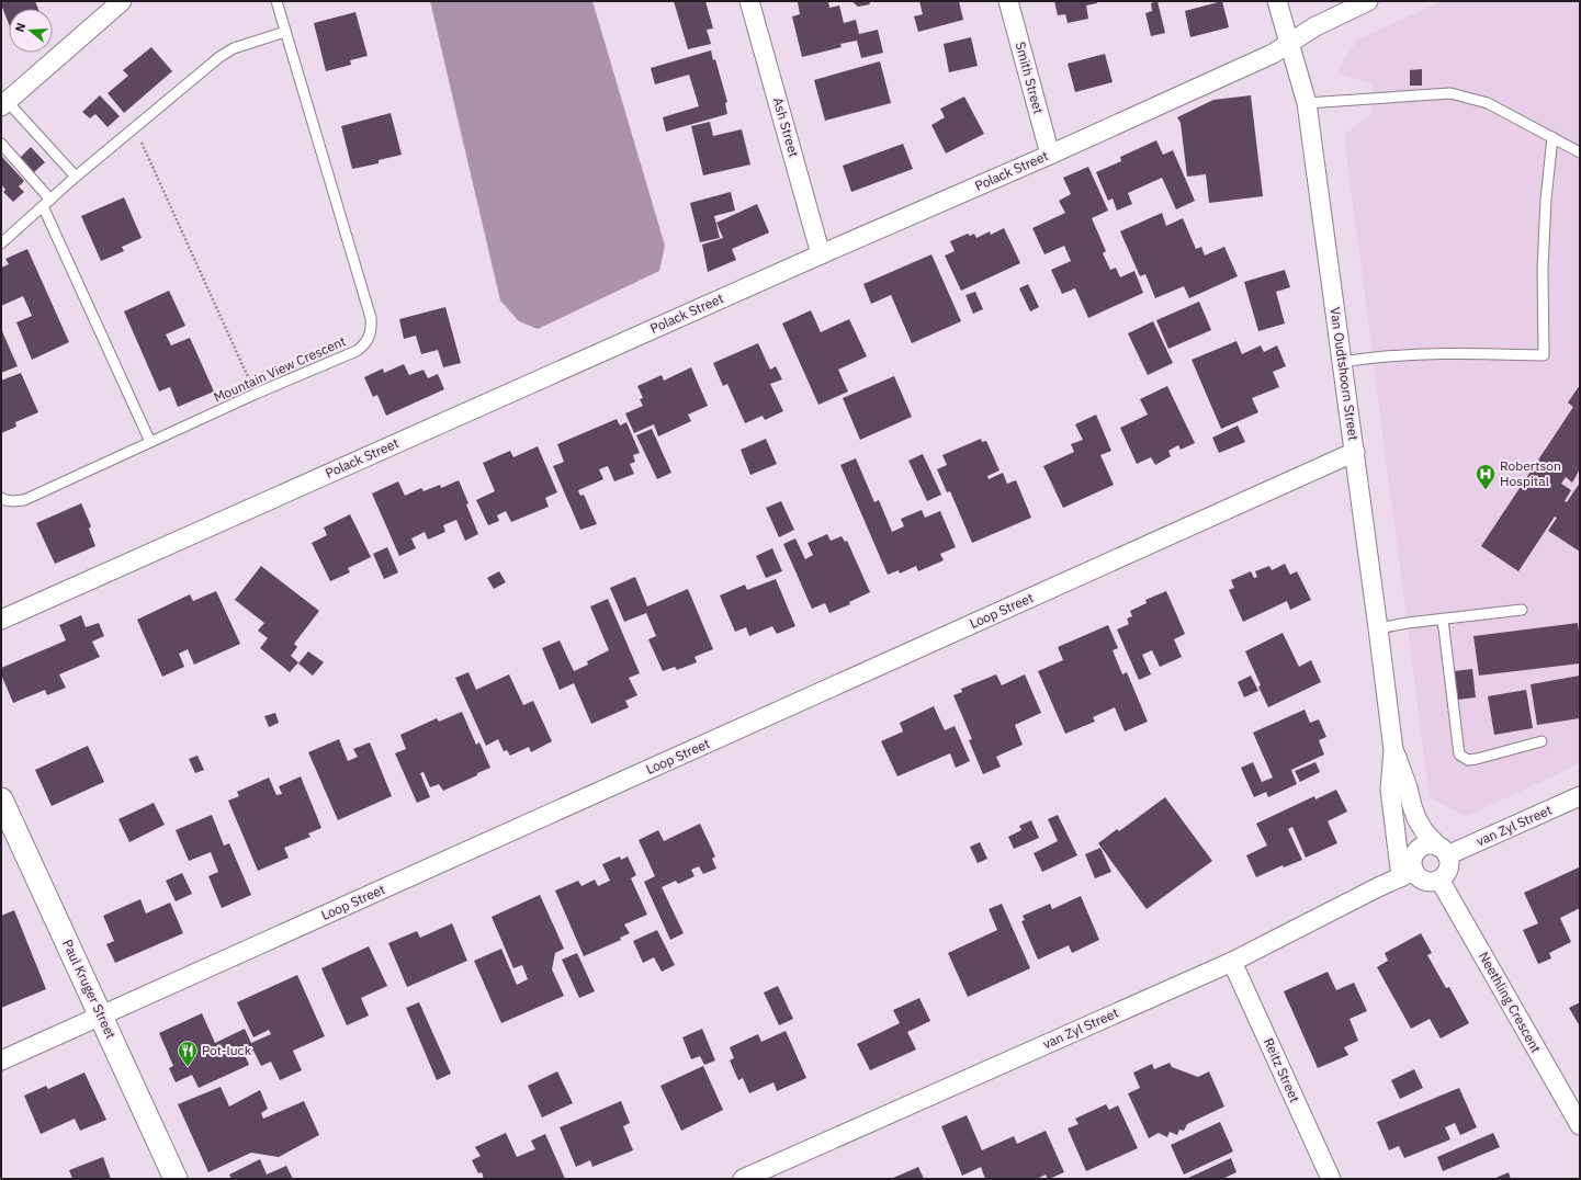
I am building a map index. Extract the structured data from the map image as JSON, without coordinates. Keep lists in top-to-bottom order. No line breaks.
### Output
{"streets":{"street":["Smith Street","Ash Street","Polack Street","Van Oudtshoorn Street","Loop Street","van Zyl Street","Paul Kruger Street","Neethling Crescent","Reitz Street"],"lane":["Mountain View Crescent"]},"crossings":[["Smith Street","Polack Street"],["Ash Street","Polack Street"],["Polack Street","Van Oudtshoorn Street"],["Van Oudtshoorn Street","Loop Street"],["Van Oudtshoorn Street","van Zyl Street"],["Van Oudtshoorn Street","Neethling Crescent"],["Loop Street","Paul Kruger Street"],["van Zyl Street","Neethling Crescent"],["van Zyl Street","Reitz Street"]],"places":{"hospital":["Robertson Hospital"],"restaurant":["Pot-luck"]},"north":"left"}
